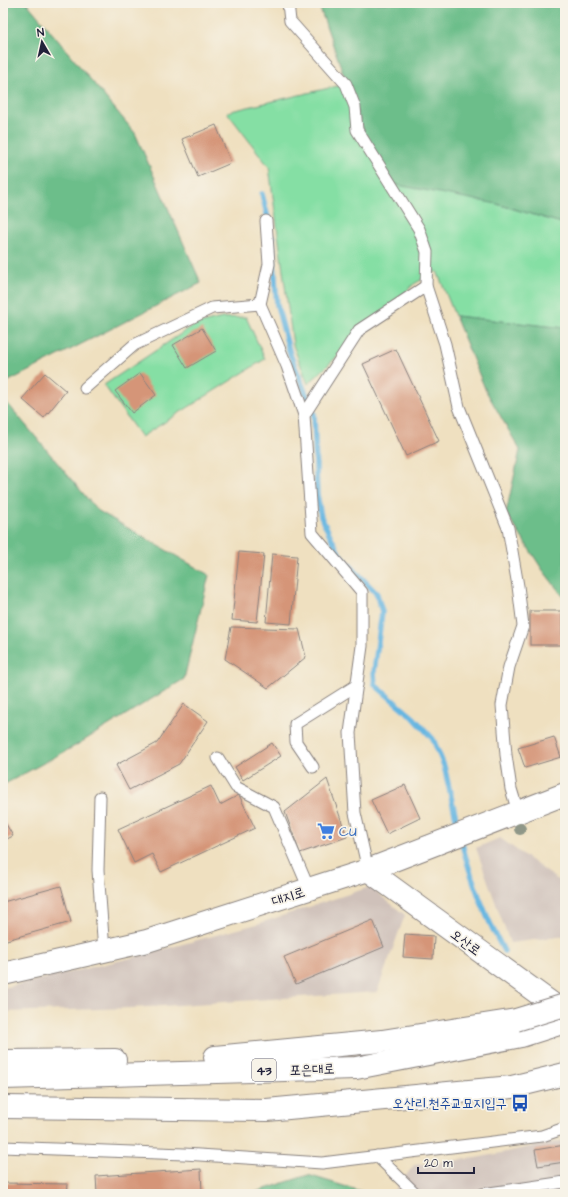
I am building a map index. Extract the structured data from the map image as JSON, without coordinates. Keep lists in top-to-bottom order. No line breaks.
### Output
{"streets":{"main road":["대지로","오산로","포은대로","43"]},"crossings":[["대지로","오산로"],["포은대로","43"]],"places":{"supermarket":["CU"],"bus stop":["오산리.천주교묘지입구"]},"scale_bar":"20 m","north":"top"}
